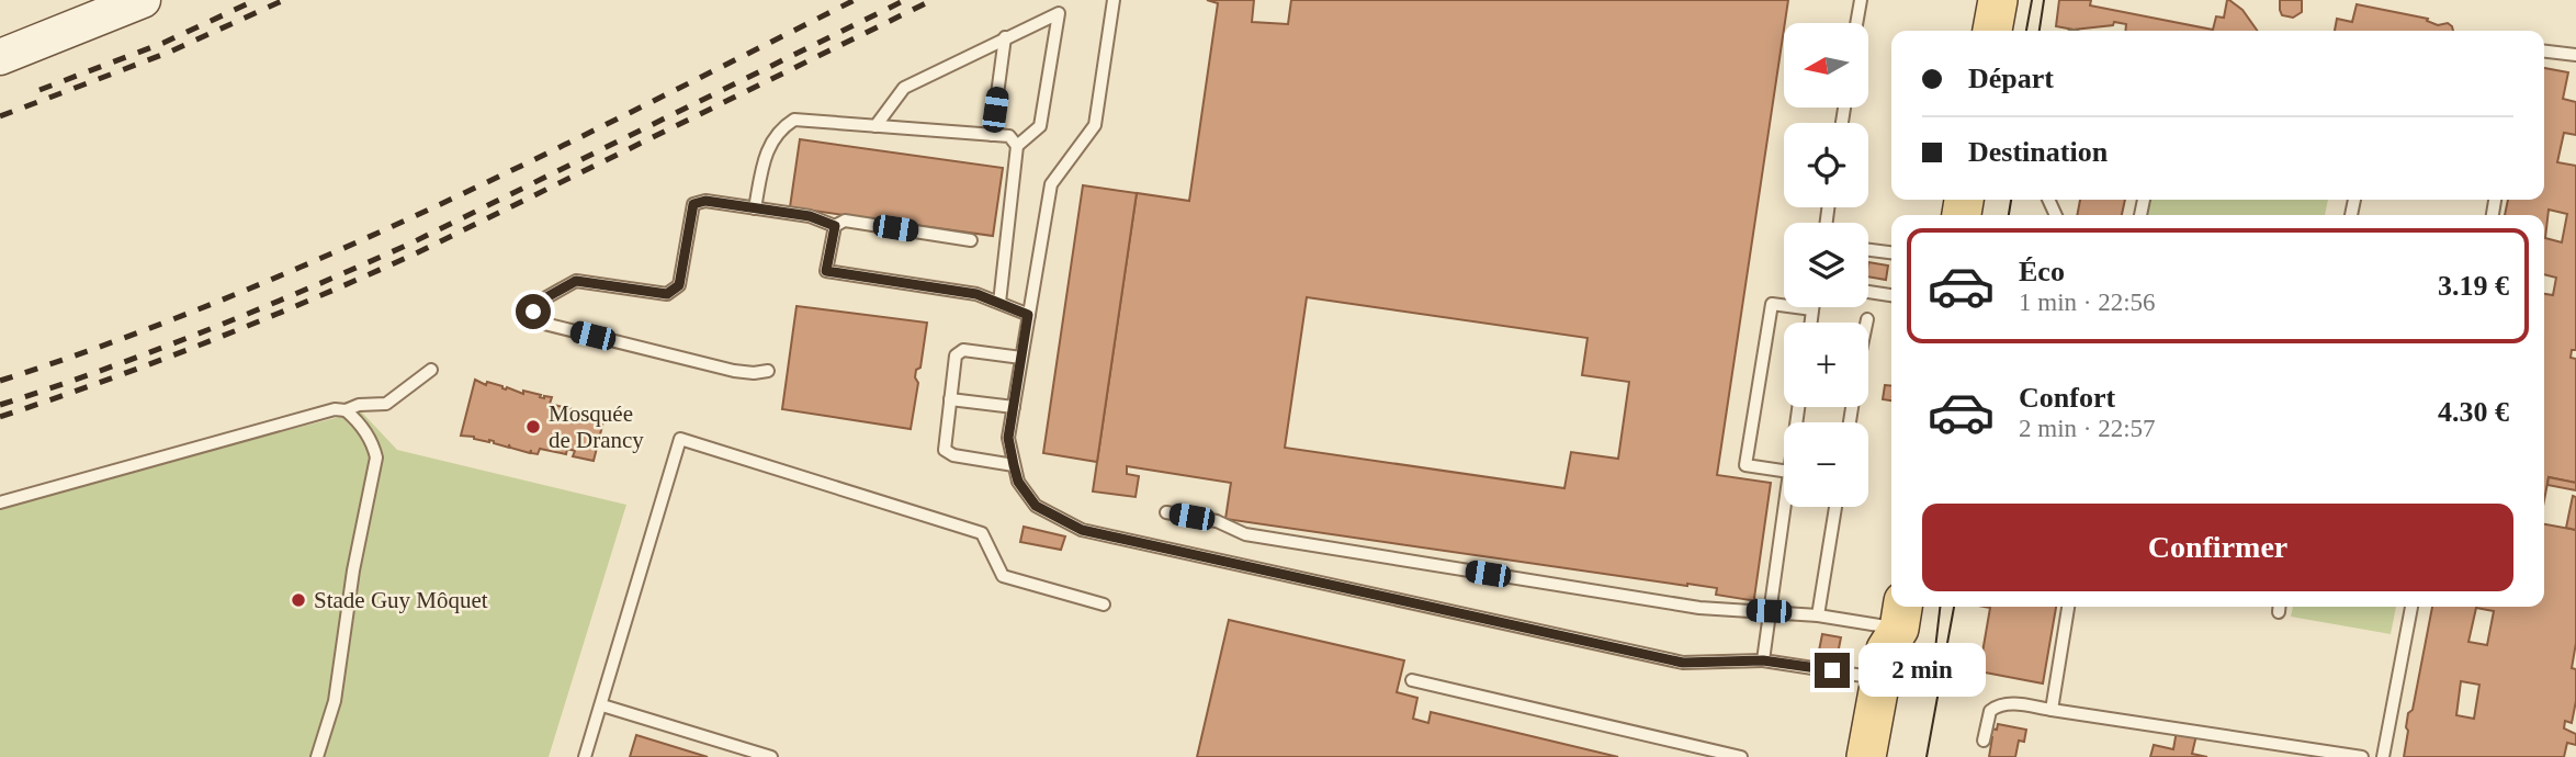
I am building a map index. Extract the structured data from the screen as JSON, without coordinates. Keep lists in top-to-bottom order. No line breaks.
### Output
{"places":["Mosquée de Drancy","Stade Guy Môquet"],"north":"left","page":{"map_buttons":["+","−"],"banner":["Départ","Destination"],"list":[{"name":"Éco","note":"1 min · 22:56","value":"3.19 €"},{"name":"Confort","note":"2 min · 22:57","value":"4.30 €"}],"buttons":"Confirmer","bubble":"2 min"}}
